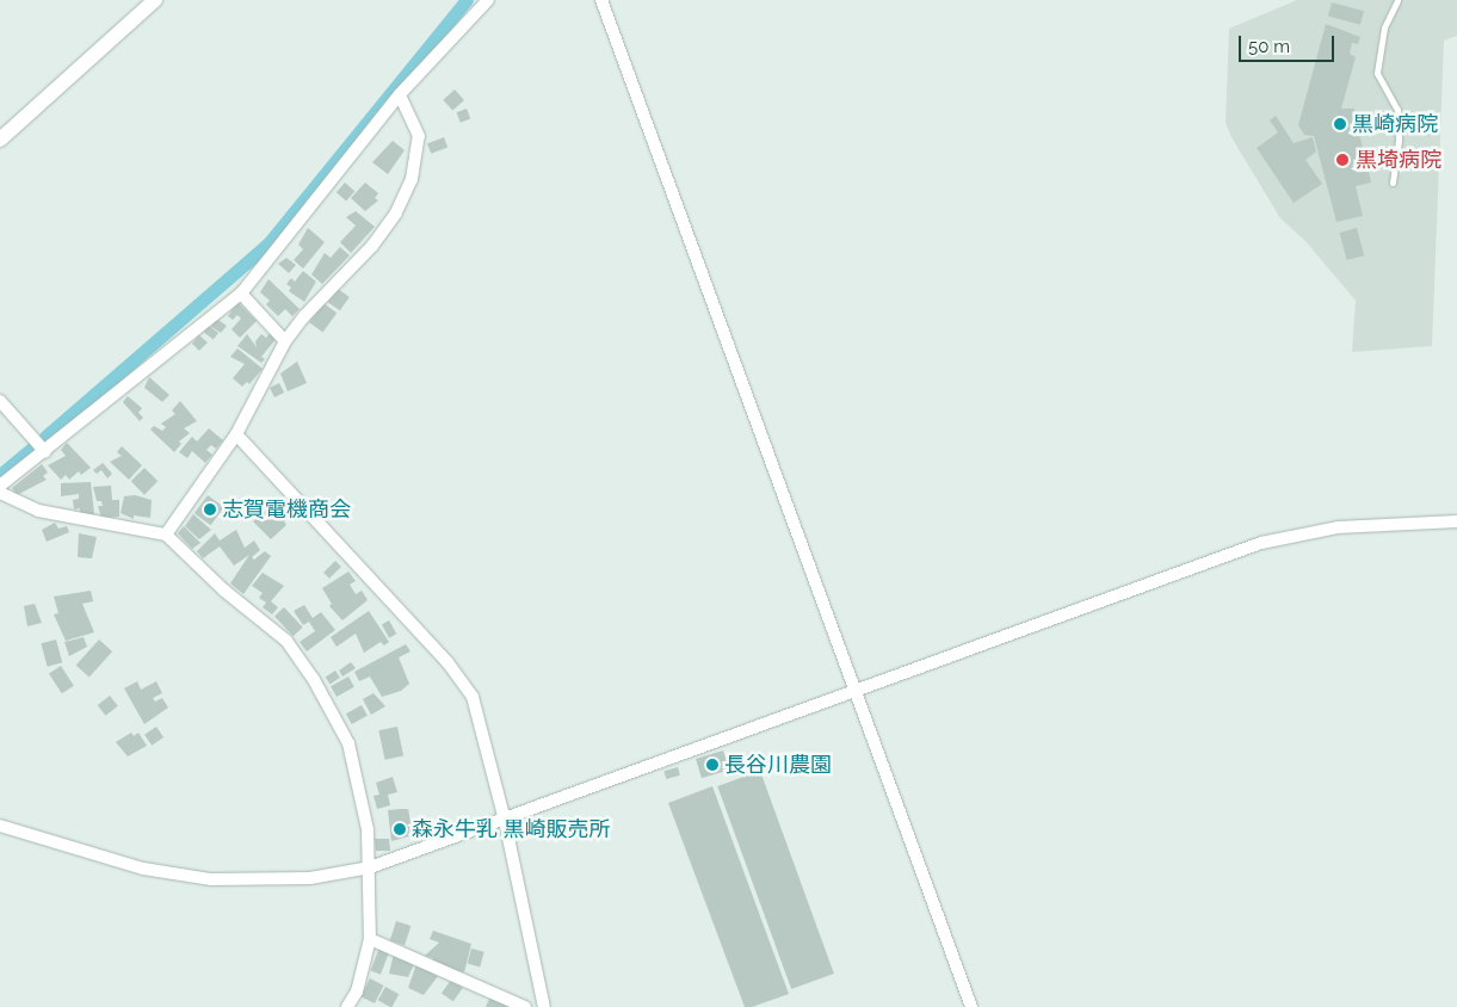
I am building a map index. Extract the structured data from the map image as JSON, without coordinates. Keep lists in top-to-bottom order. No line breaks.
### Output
{"places":["黒崎病院","黒埼病院","志賀電機商会","長谷川農園","森永牛乳 黒崎販売所"],"scale_bar":"50 m"}
